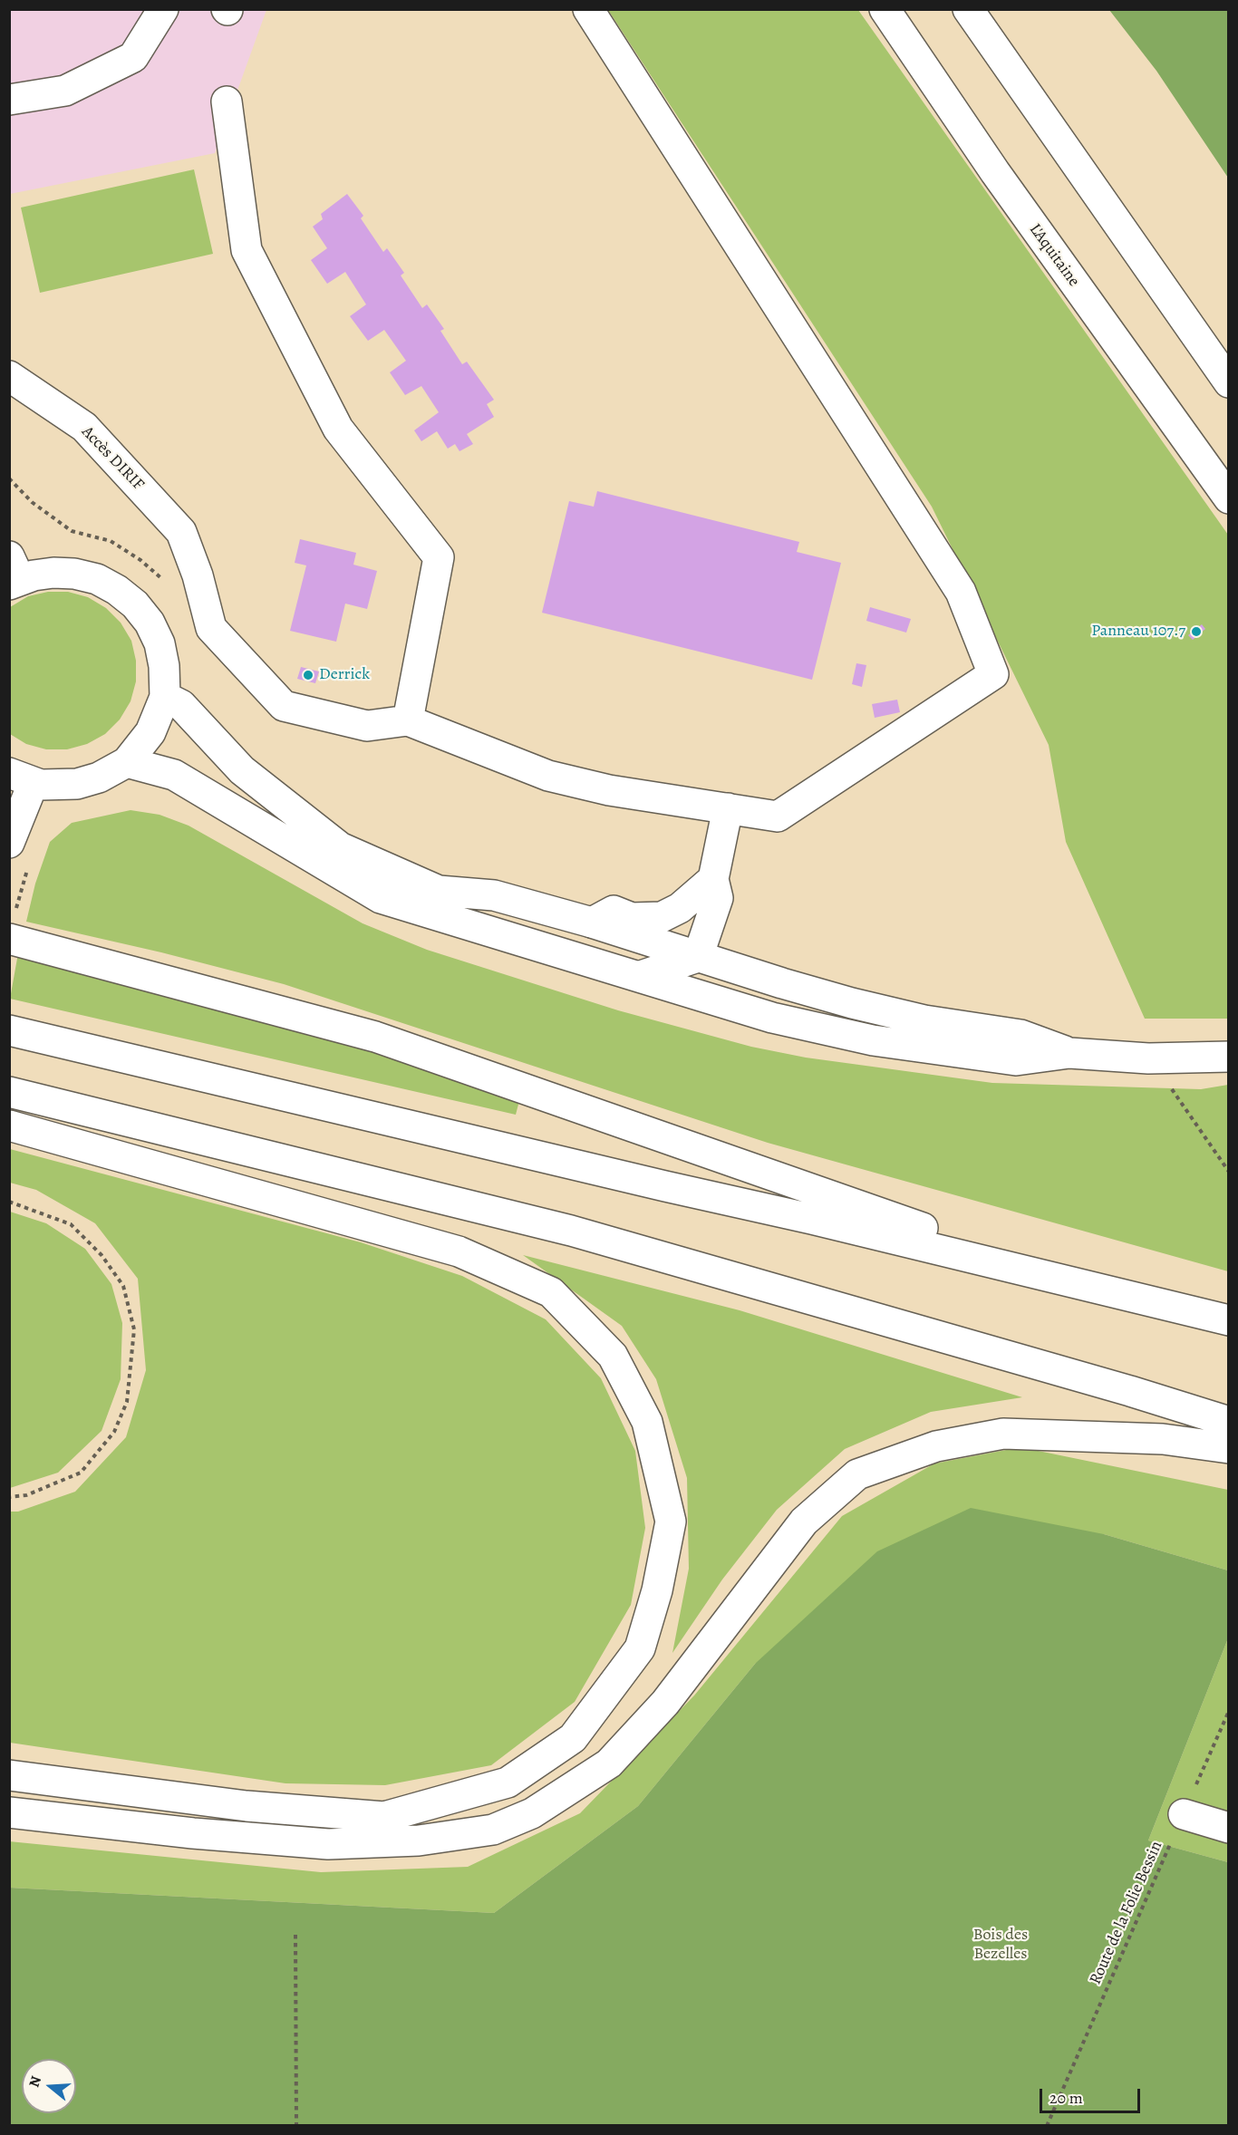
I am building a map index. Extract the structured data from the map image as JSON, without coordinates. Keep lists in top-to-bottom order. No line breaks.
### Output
{"streets":{"main road":["L'Aquitaine","Accès DIRIF"],"path":["Route de la Folie Bessin"]},"parks":["Bois des Bezelles"],"places":["Panneau 107.7","Derrick"],"scale_bar":"20 m","north":"left"}
